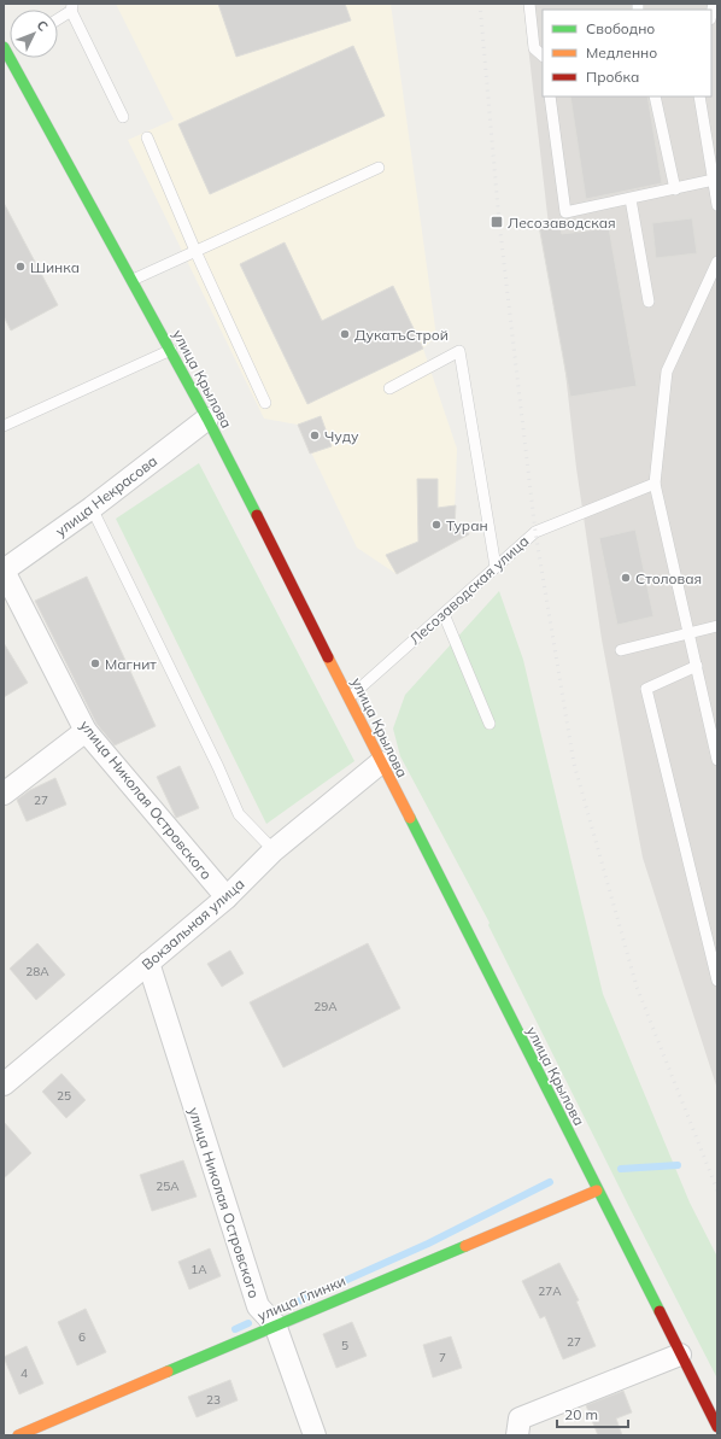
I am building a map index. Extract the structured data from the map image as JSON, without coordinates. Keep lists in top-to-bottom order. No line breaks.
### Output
{"streets":{"main road":["улица Крылова","улица Глинки"],"street":["улица Некрасова","улица Николая Островского","Вокзальная улица"],"lane":["Лесозаводская улица"]},"crossings":[["улица Крылова","улица Некрасова"],["улица Крылова","Лесозаводская улица"],["улица Крылова","Вокзальная улица"],["улица Крылова","улица Глинки"],["улица Некрасова","улица Николая Островского"],["улица Николая Островского","Вокзальная улица"],["улица Николая Островского","улица Глинки"]],"places":{"transit":["Лесозаводская"],"other":["Шинка","ДукатъСтрой","Чуду","Туран","Столовая","Магнит"]},"house_numbers":["27","28А","29А","25","25А","1А","27А","6","27","5","7","4","23"],"legend":["Свободно","Медленно","Пробка"],"scale_bar":"20 m","north":"top right"}
